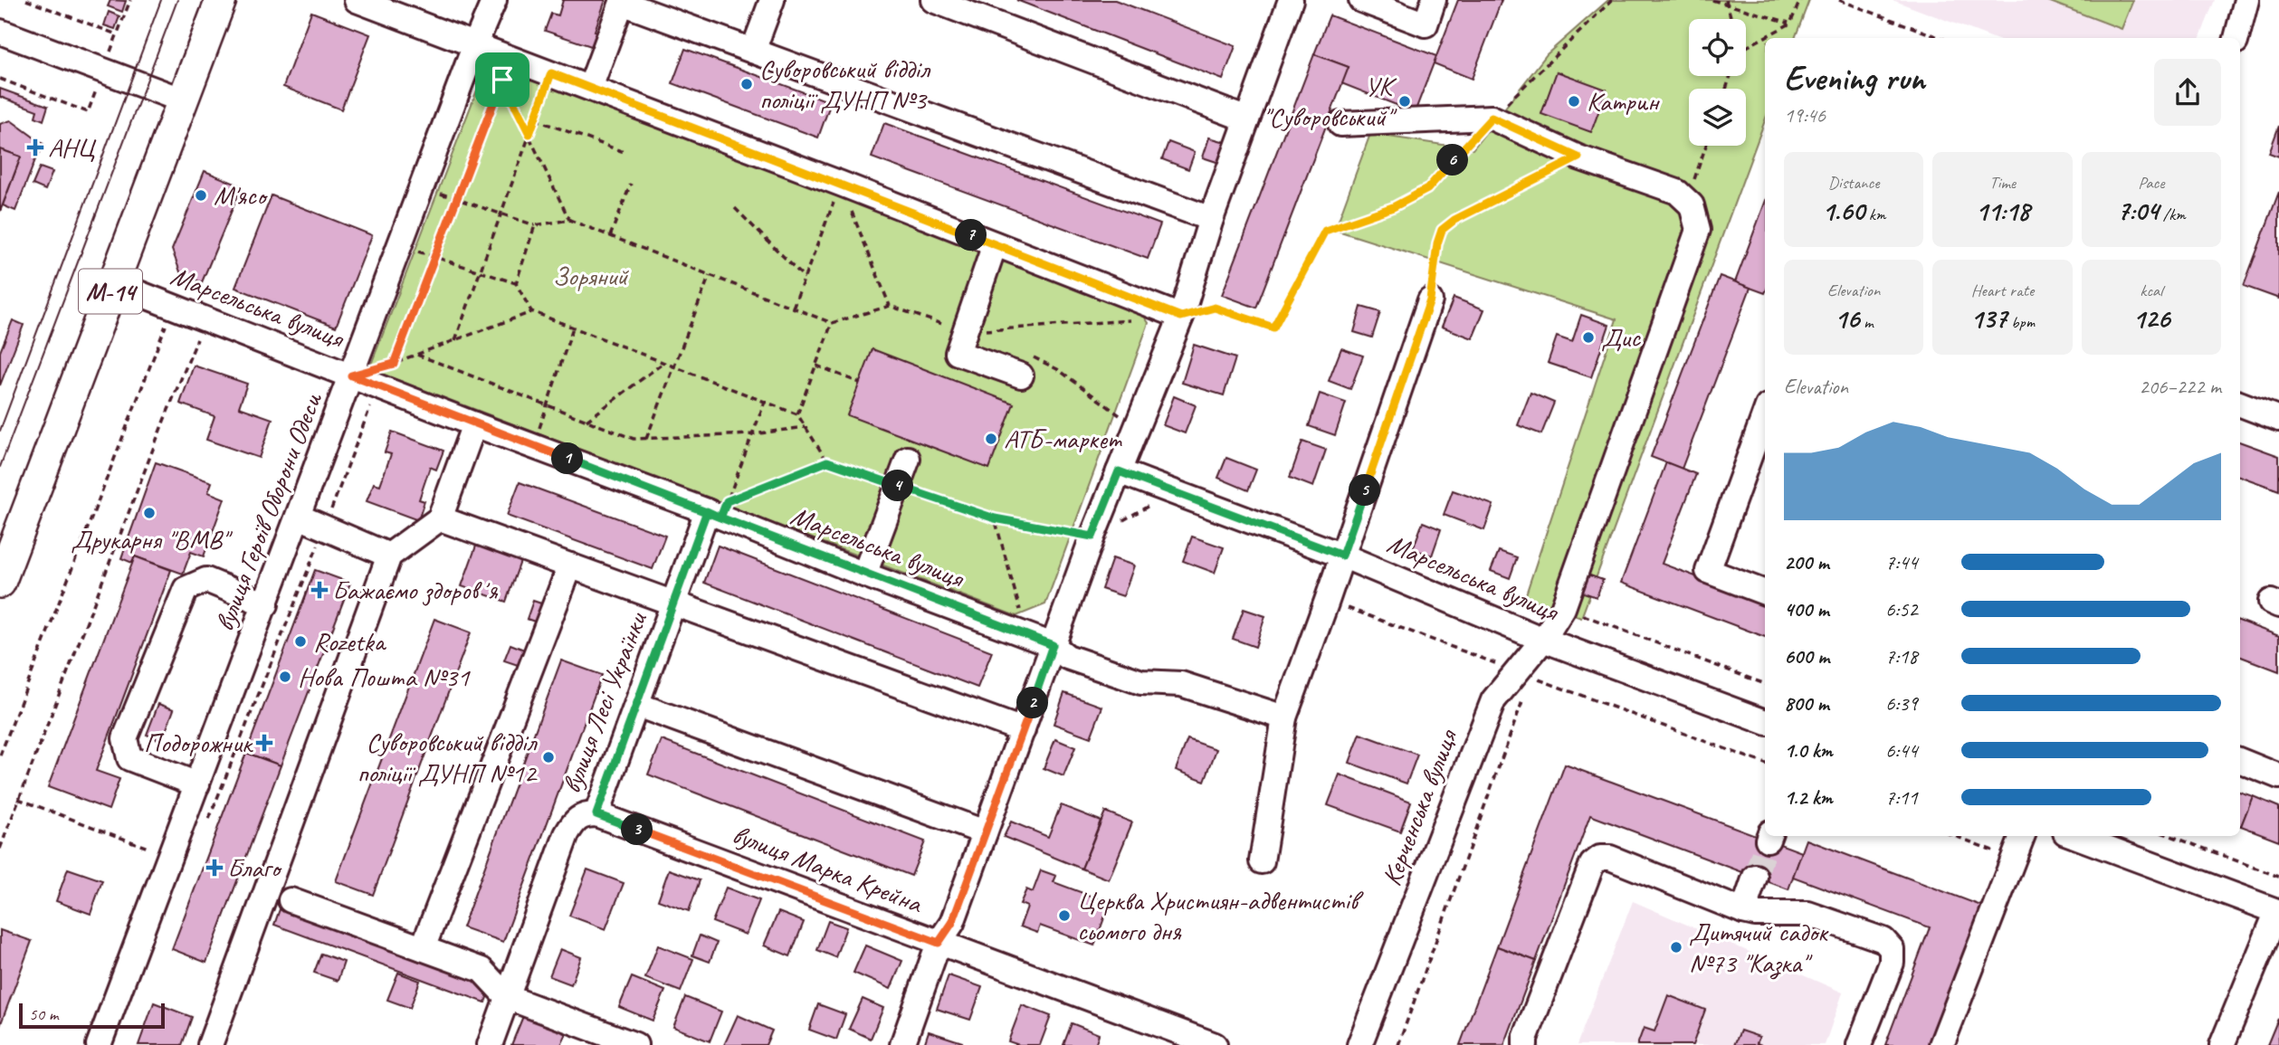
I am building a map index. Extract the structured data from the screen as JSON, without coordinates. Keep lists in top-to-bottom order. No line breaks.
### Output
{"streets":{"main road":["М-14"],"street":["Марсельська вулиця","вулиця Героїв Оборони Одеси","вулиця Лесі Українки","Керченська вулиця","вулиця Марка Крейна"]},"crossings":[["М-14","Марсельська вулиця"],["Марсельська вулиця","вулиця Героїв Оборони Одеси"],["Марсельська вулиця","вулиця Лесі Українки"],["Марсельська вулиця","Керченська вулиця"],["вулиця Лесі Українки","вулиця Марка Крейна"]],"parks":["Зоряний"],"places":{"other":["Суворовський відділ поліції ДУНП №3","УК \"Суворовський\"","Катрин","М'ясо","Дис","АТБ-маркет","Друкарня \"ВМВ\"","Rozetka","Нова Пошта №31","Суворовський відділ поліції ДУНП №12","Церква Християн-адвентистів сьомого дня","Дитячий садок №73 \"Казка\""],"health":["АНЦ","Бажаємо здоровʼя","Подорожник","Благо"]},"scale_bar":"50 m","page":{"heading":["Evening run","19:46"],"pins":["6","7","1","4","5","2","3"],"stats":[["Distance","1.60 km"],["Time","11:18"],["Pace","7:04 /km"],["Elevation","16 m"],["Heart rate","137 bpm"],["kcal","126"]],"chart":["Elevation","206–222 m"],"list":[{"name":"200 m","note":"7:44"},{"name":"400 m","note":"6:52"},{"name":"600 m","note":"7:18"},{"name":"800 m","note":"6:39"},{"name":"1.0 km","note":"6:44"},{"name":"1.2 km","note":"7:11"}],"scale":"50 m"}}
